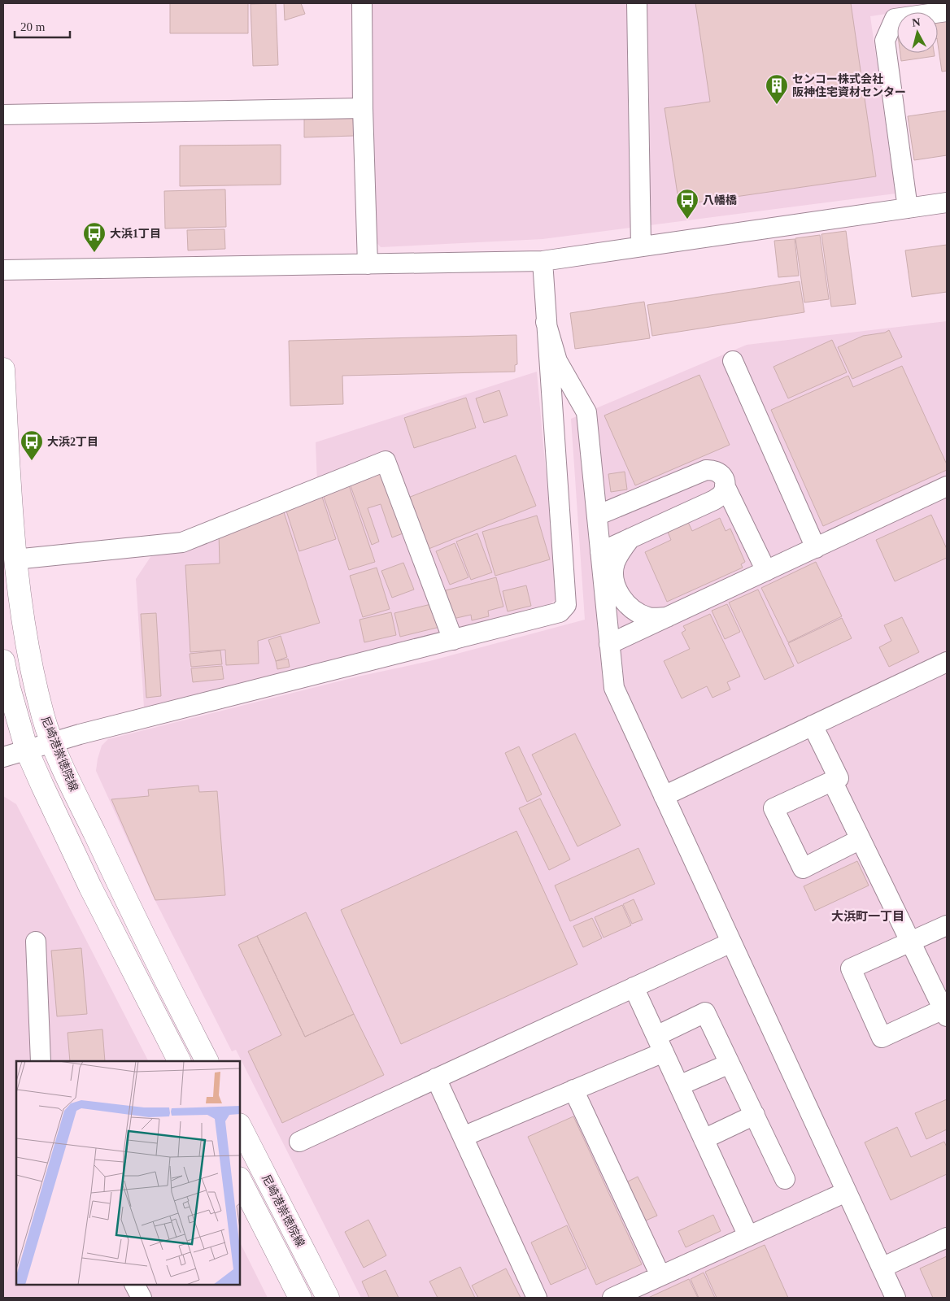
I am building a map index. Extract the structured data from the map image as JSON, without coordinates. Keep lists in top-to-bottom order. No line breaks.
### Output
{"streets":{"main road":["尼崎港崇徳院線"]},"districts":["大浜町一丁目"],"places":{"building":["センコー株式会社 阪神住宅資材センター"],"bus stop":["八幡橋","大浜1丁目","大浜2丁目"]},"scale_bar":"20 m","north":"top"}
